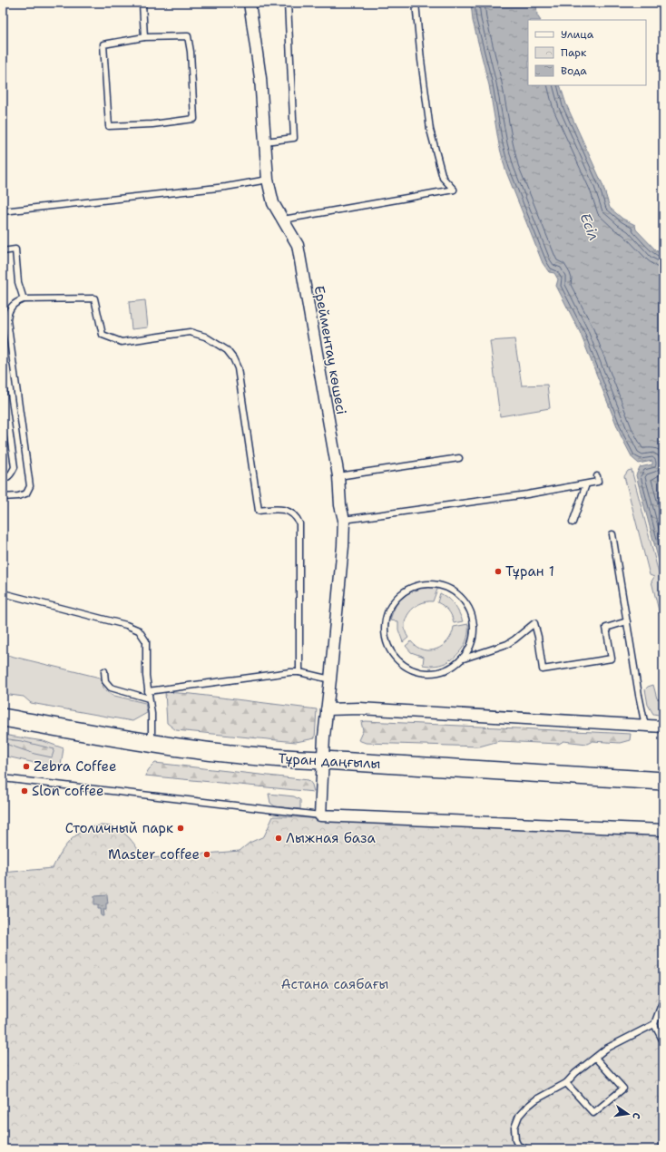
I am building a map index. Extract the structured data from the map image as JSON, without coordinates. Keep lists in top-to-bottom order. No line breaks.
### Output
{"streets":{"main road":["Тұран даңғылы"],"street":["Ерейментау көшесі"]},"crossings":[["Ерейментау көшесі","Тұран даңғылы"]],"water":["Есіл"],"parks":["Астана саябағы"],"places":["Тұран 1","Zebra Coffee","Slon coffee","Столичный парк","Лыжная база","Master coffee"],"legend":["Улица","Парк","Вода"],"north":"right"}
